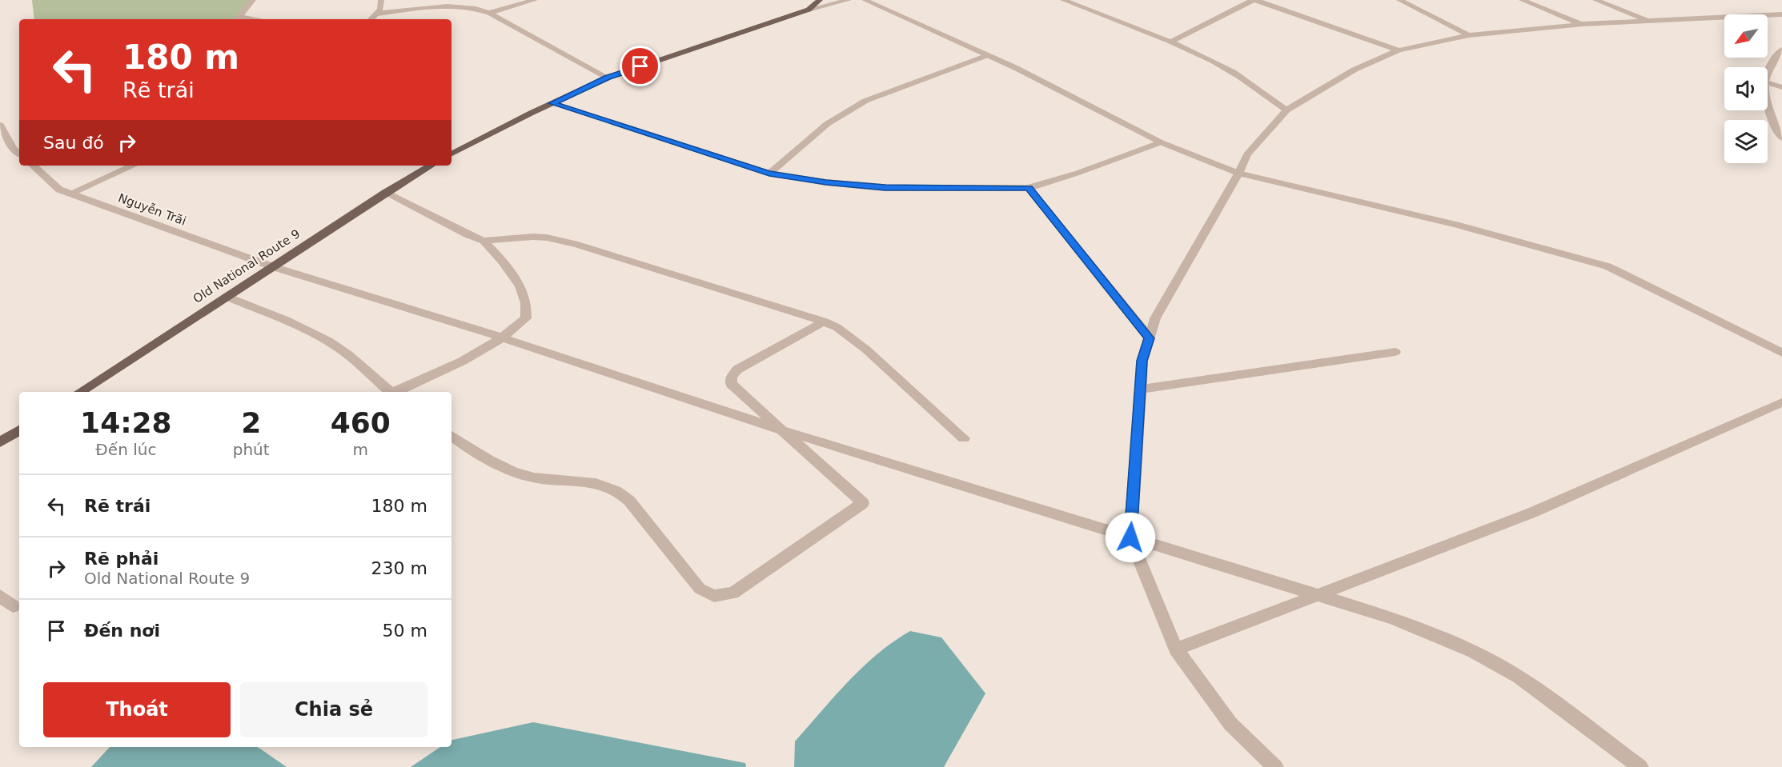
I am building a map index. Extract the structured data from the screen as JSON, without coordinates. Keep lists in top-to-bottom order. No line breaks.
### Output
{"streets":{"main road":["Old National Route 9"],"street":["Nguyễn Trãi"]},"crossings":[["Nguyễn Trãi","Old National Route 9"]],"north":"bottom left","page":{"turn":["180 m","Rẽ trái"],"then":"Sau đó","eta":["14:28","Đến lúc","2","phút","460","m"],"list":[{"name":"Rẽ trái","value":"180 m"},{"name":"Rẽ phải","note":"Old National Route 9","value":"230 m"},{"name":"Đến nơi","value":"50 m"}],"buttons":["Thoát","Chia sẻ"]}}
